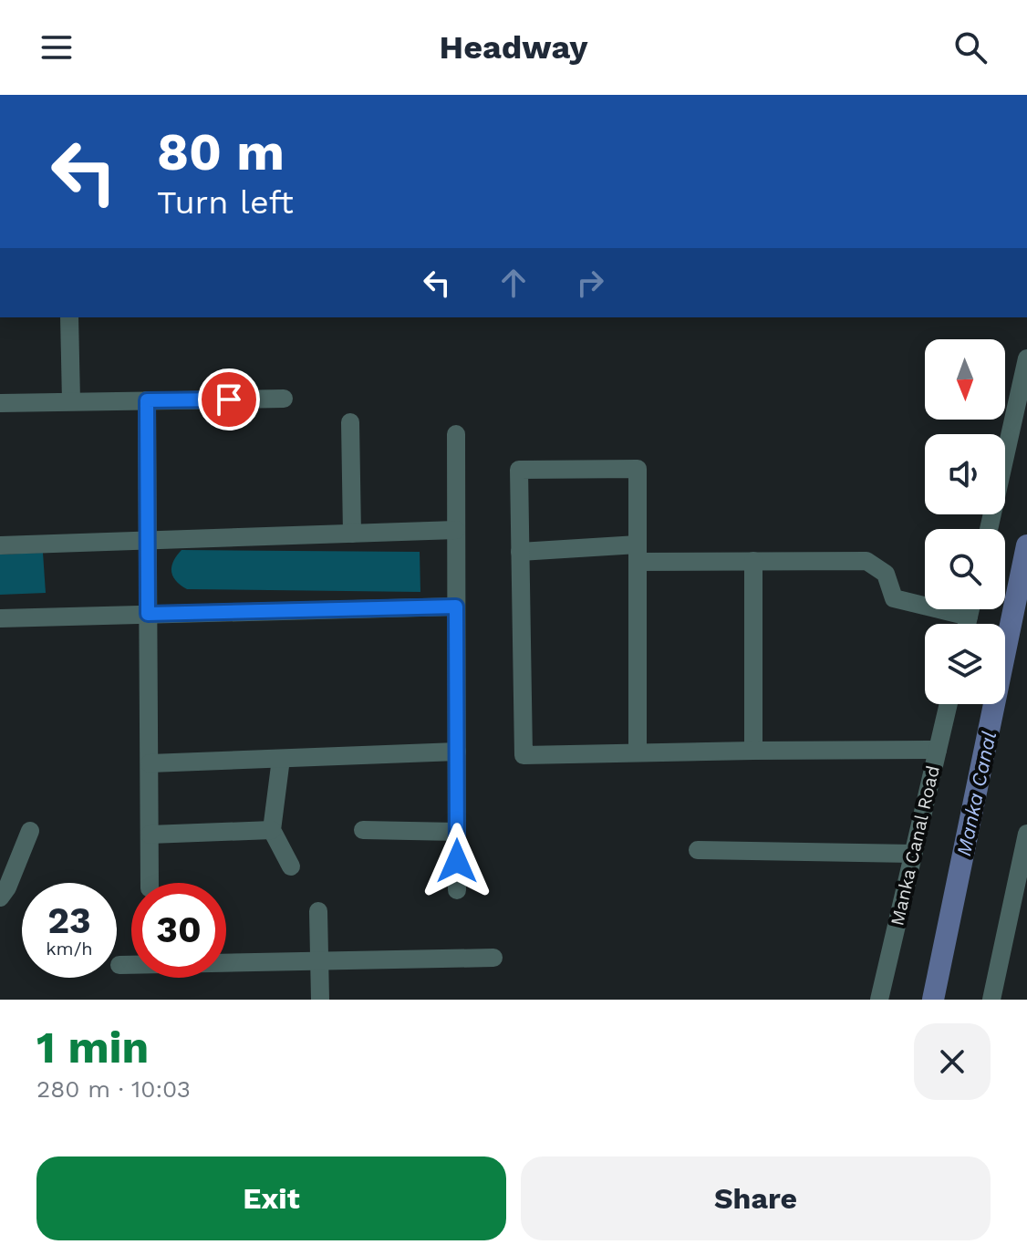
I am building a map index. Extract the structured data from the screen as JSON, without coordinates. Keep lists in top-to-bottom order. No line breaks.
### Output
{"streets":{"street":["Manka Canal Road"]},"water":["Manka Canal"],"north":"bottom","page":{"header":"Headway","turn":["80 m","Turn left"],"speed":"23 km/h","limit":"30","heading":["1 min","280 m · 10:03"],"buttons":["Exit","Share"]}}
